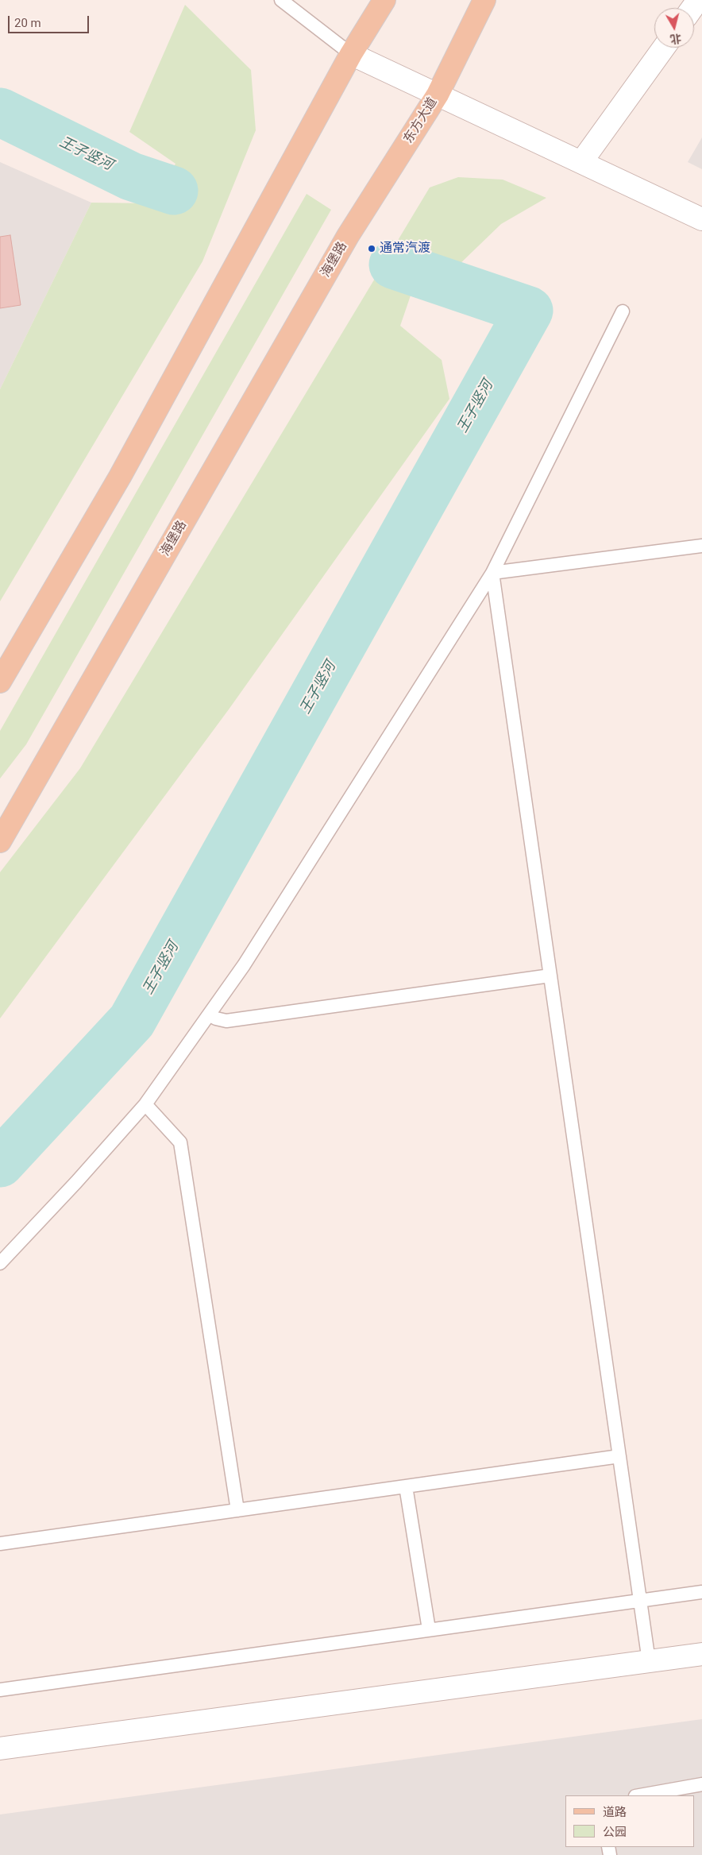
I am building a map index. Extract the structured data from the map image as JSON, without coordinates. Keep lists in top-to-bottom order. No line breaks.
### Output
{"streets":{"main road":["东方大道","海堡路"]},"crossings":[["东方大道","海堡路"]],"water":["王子竖河"],"places":["通常汽渡"],"legend":["道路","公园"],"scale_bar":"20 m","north":"bottom"}
